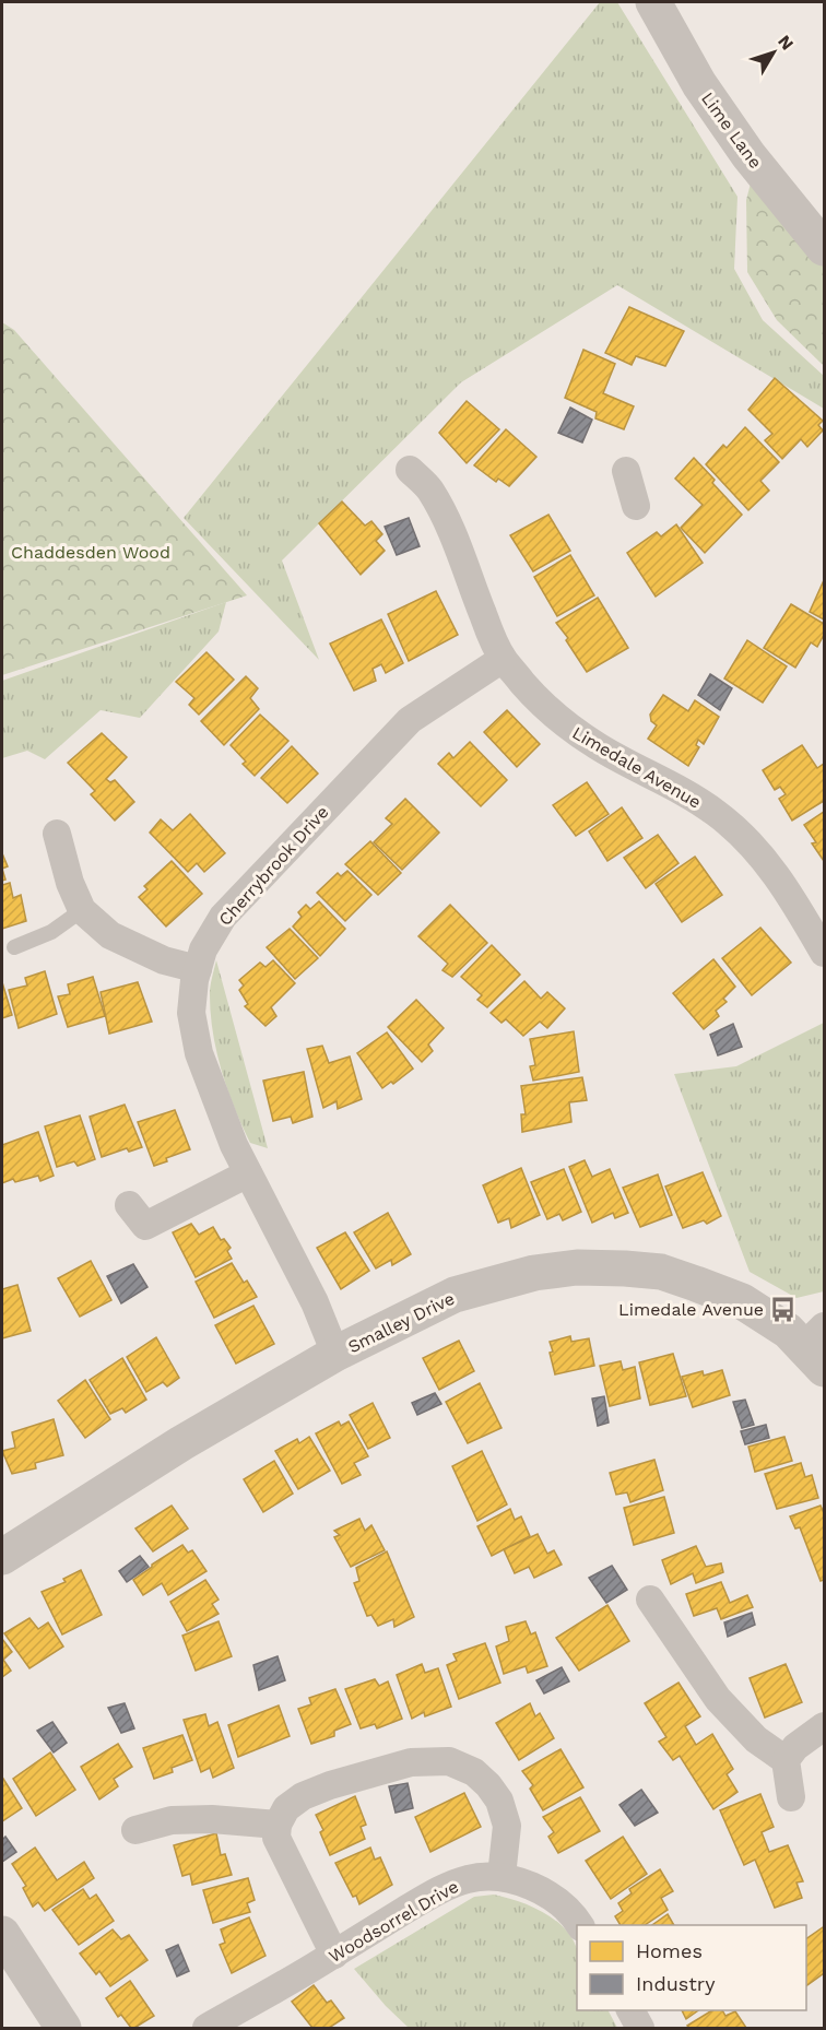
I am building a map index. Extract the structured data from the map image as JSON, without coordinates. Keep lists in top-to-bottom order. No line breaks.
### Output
{"streets":{"street":["Lime Lane","Limedale Avenue","Cherrybrook Drive","Smalley Drive","Woodsorrel Drive"]},"crossings":[["Limedale Avenue","Cherrybrook Drive"],["Cherrybrook Drive","Smalley Drive"]],"parks":["Chaddesden Wood"],"places":{"bus stop":["Limedale Avenue"]},"legend":["Homes","Industry"],"north":"top right"}
